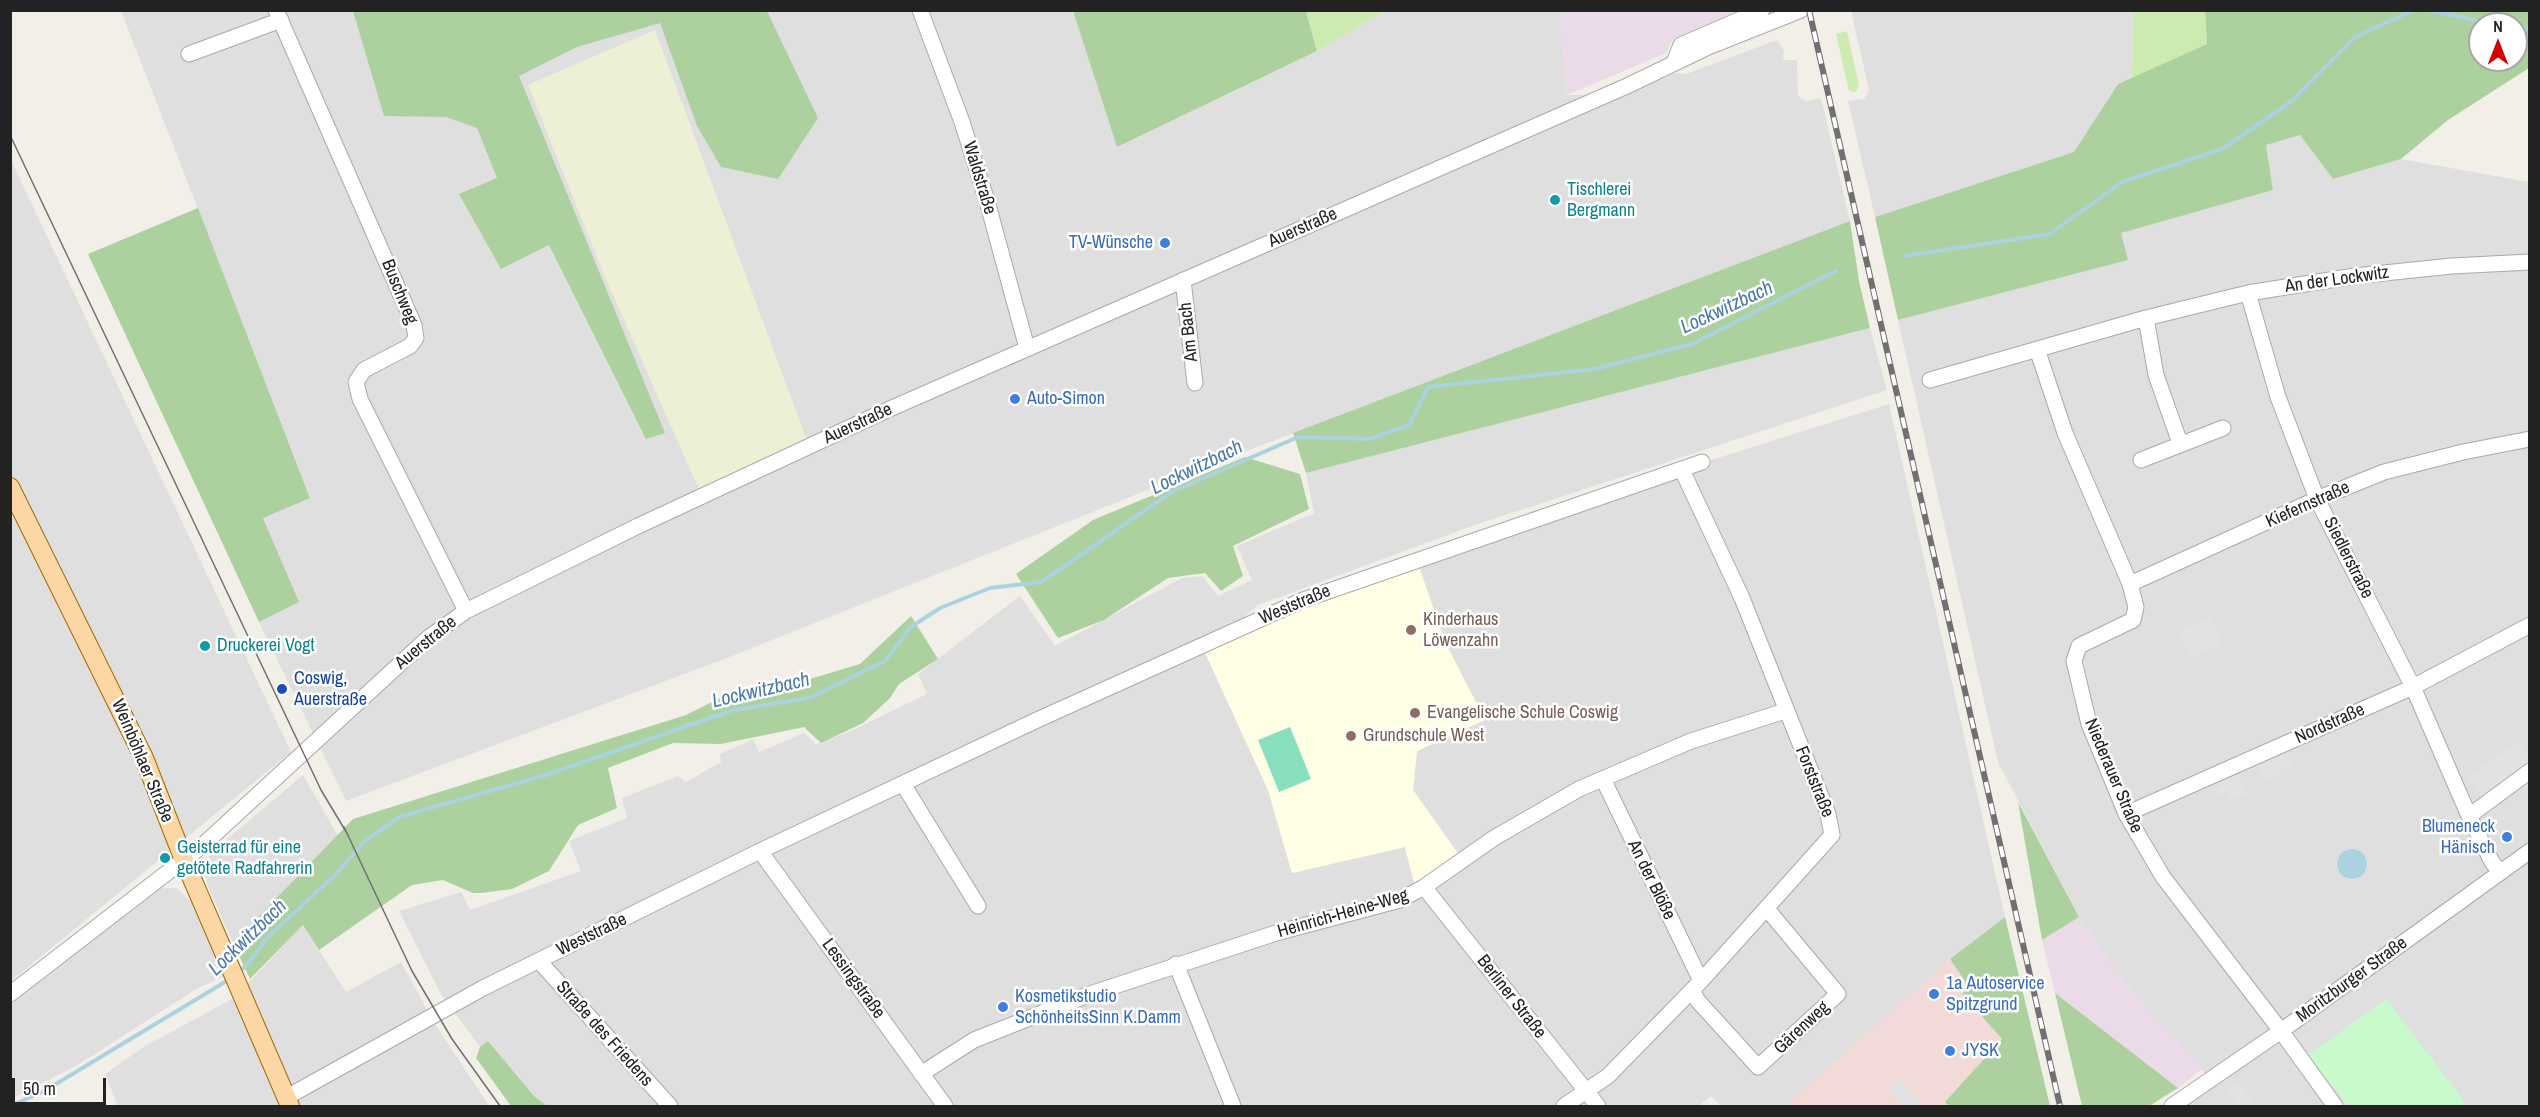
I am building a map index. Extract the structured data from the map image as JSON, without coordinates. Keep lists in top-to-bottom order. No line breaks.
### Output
{"streets":{"main road":["Weinböhlaer Straße"],"street":["Waldstraße","Auerstraße","An der Lockwitz","Buschweg","Am Bach","Kiefernstraße","Siedlerstraße","Weststraße","Nordstraße","Niederauer Straße","Forststraße","An der Blöße","Heinrich-Heine-Weg","Lessingstraße","Moritzburger Straße","Berliner Straße","Gärenweg","Straße des Friedens"]},"crossings":[["Waldstraße","Auerstraße"],["Auerstraße","Buschweg"],["Auerstraße","Am Bach"],["Auerstraße","Weinböhlaer Straße"],["An der Lockwitz","Siedlerstraße"],["An der Lockwitz","Niederauer Straße"],["Kiefernstraße","Siedlerstraße"],["Kiefernstraße","Niederauer Straße"],["Siedlerstraße","Nordstraße"],["Siedlerstraße","Moritzburger Straße"],["Weststraße","Weinböhlaer Straße"],["Weststraße","Forststraße"],["Weststraße","Lessingstraße"],["Weststraße","Straße des Friedens"],["Nordstraße","Niederauer Straße"],["Niederauer Straße","Moritzburger Straße"],["Forststraße","An der Blöße"],["Forststraße","Heinrich-Heine-Weg"],["Forststraße","Berliner Straße"],["Forststraße","Gärenweg"],["An der Blöße","Heinrich-Heine-Weg"],["An der Blöße","Gärenweg"],["Heinrich-Heine-Weg","Lessingstraße"],["Heinrich-Heine-Weg","Berliner Straße"]],"water":["Lockwitzbach"],"places":["Tischlerei Bergmann","TV-Wünsche","Auto-Simon","Kinderhaus Löwenzahn","Druckerei Vogt","Coswig, Auerstraße","Evangelische Schule Coswig","Grundschule West","Blumeneck Hänisch","Geisterrad für eine getötete Radfahrerin","1a Autoservice Spitzgrund","Kosmetikstudio SchönheitsSinn K.Damm","JYSK"],"scale_bar":"50 m","north":"top"}
